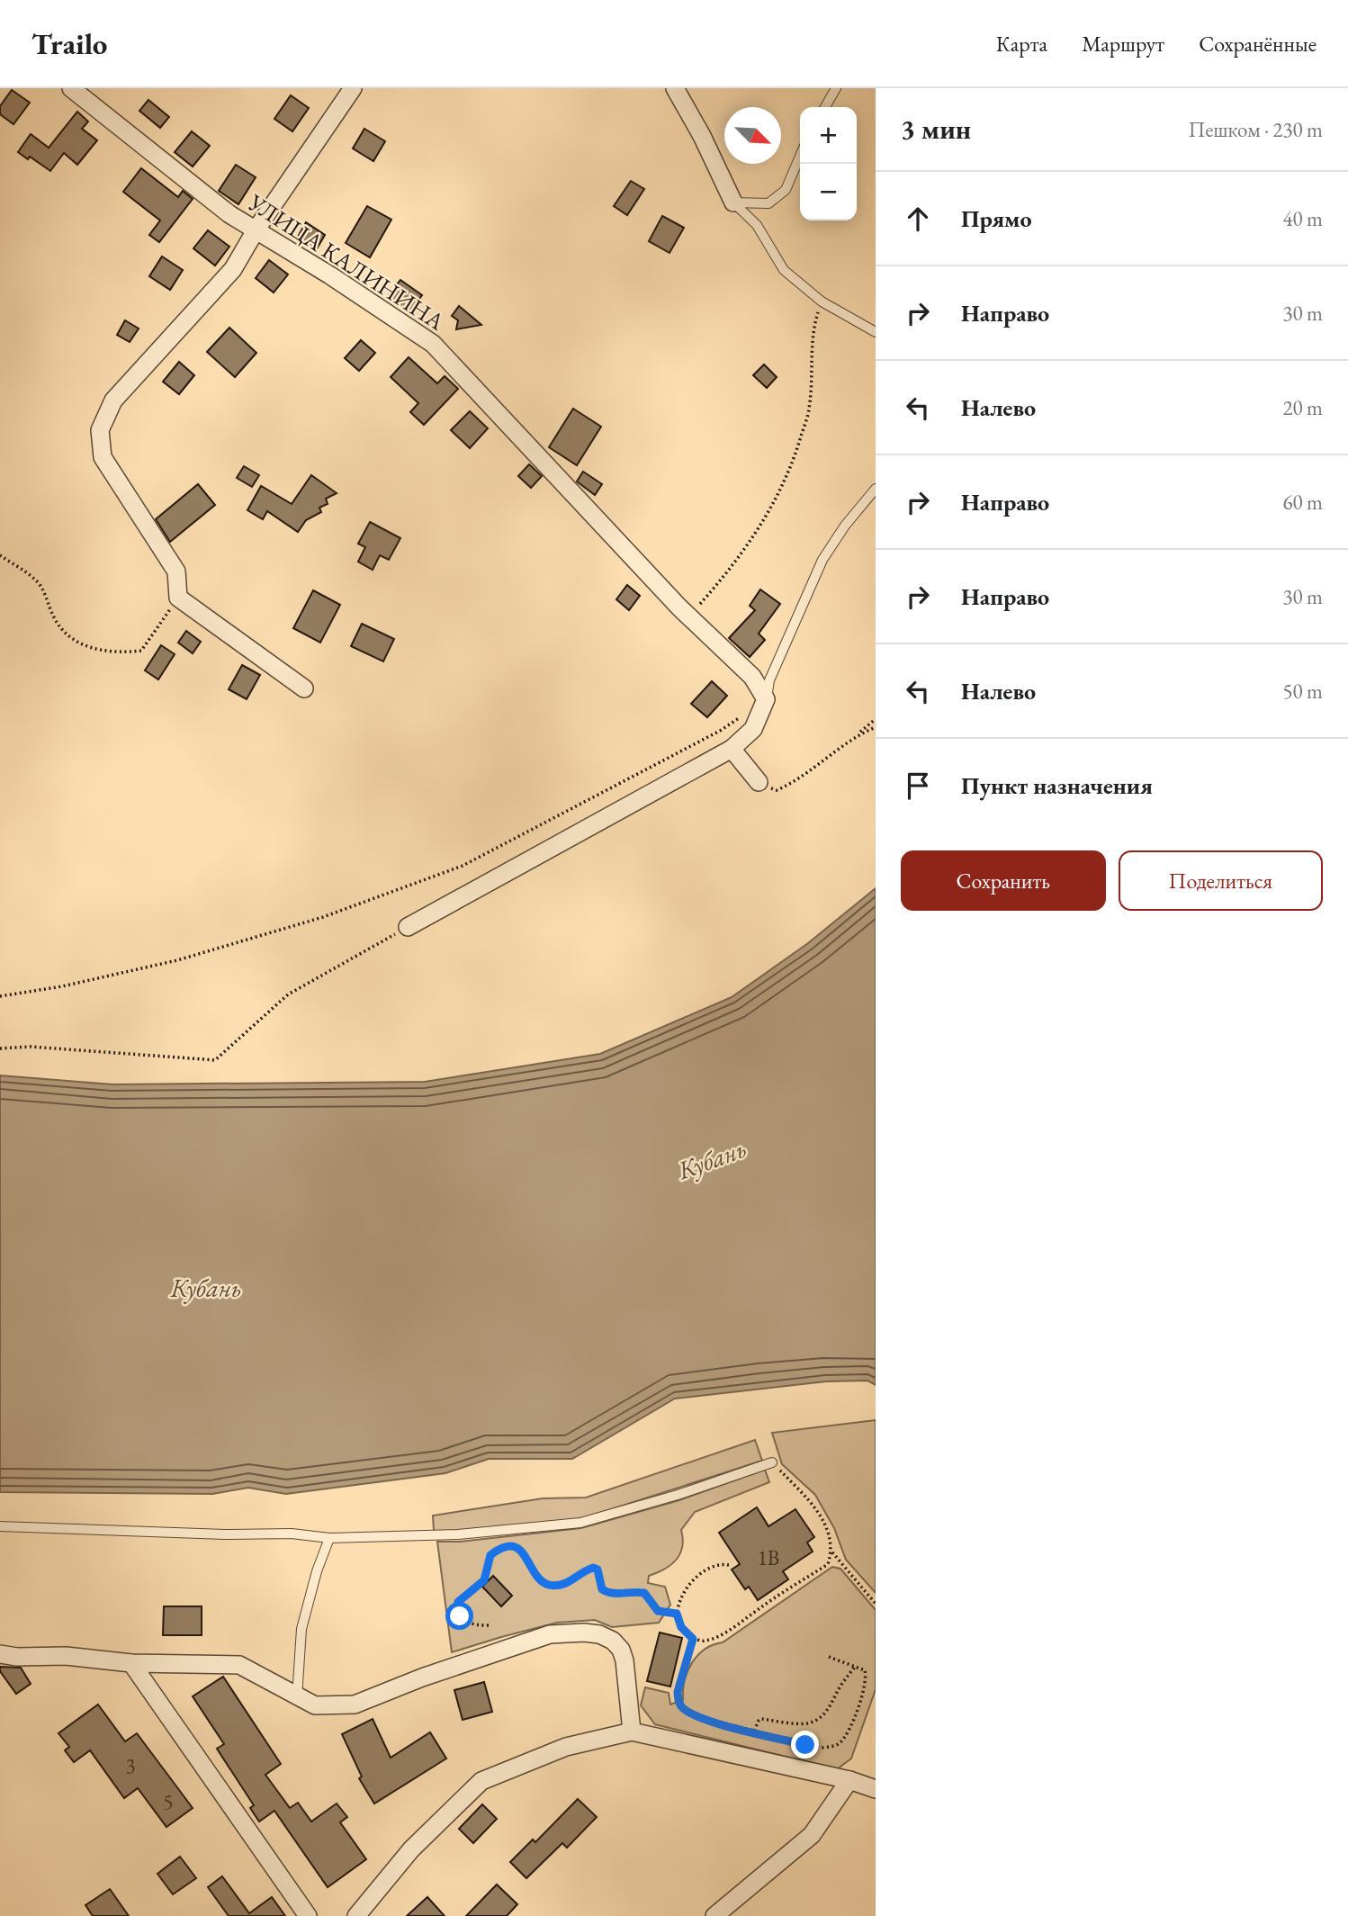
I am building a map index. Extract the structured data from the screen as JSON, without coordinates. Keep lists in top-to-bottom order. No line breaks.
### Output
{"streets":{"street":["УЛИЦА КАЛИНИНА"]},"water":["Кубань"],"house_numbers":["1В","3","5"],"north":"bottom right","page":{"header":"Trailo","nav":["Карта","Маршрут","Сохранённые"],"heading":["3 мин","Пешком · 230 m"],"map_buttons":["+","−"],"list":[["Прямо","40 m"],["Направо","30 m"],["Налево","20 m"],["Направо","60 m"],["Направо","30 m"],["Налево","50 m"],"Пункт назначения"],"buttons":["Сохранить","Поделиться"]}}
